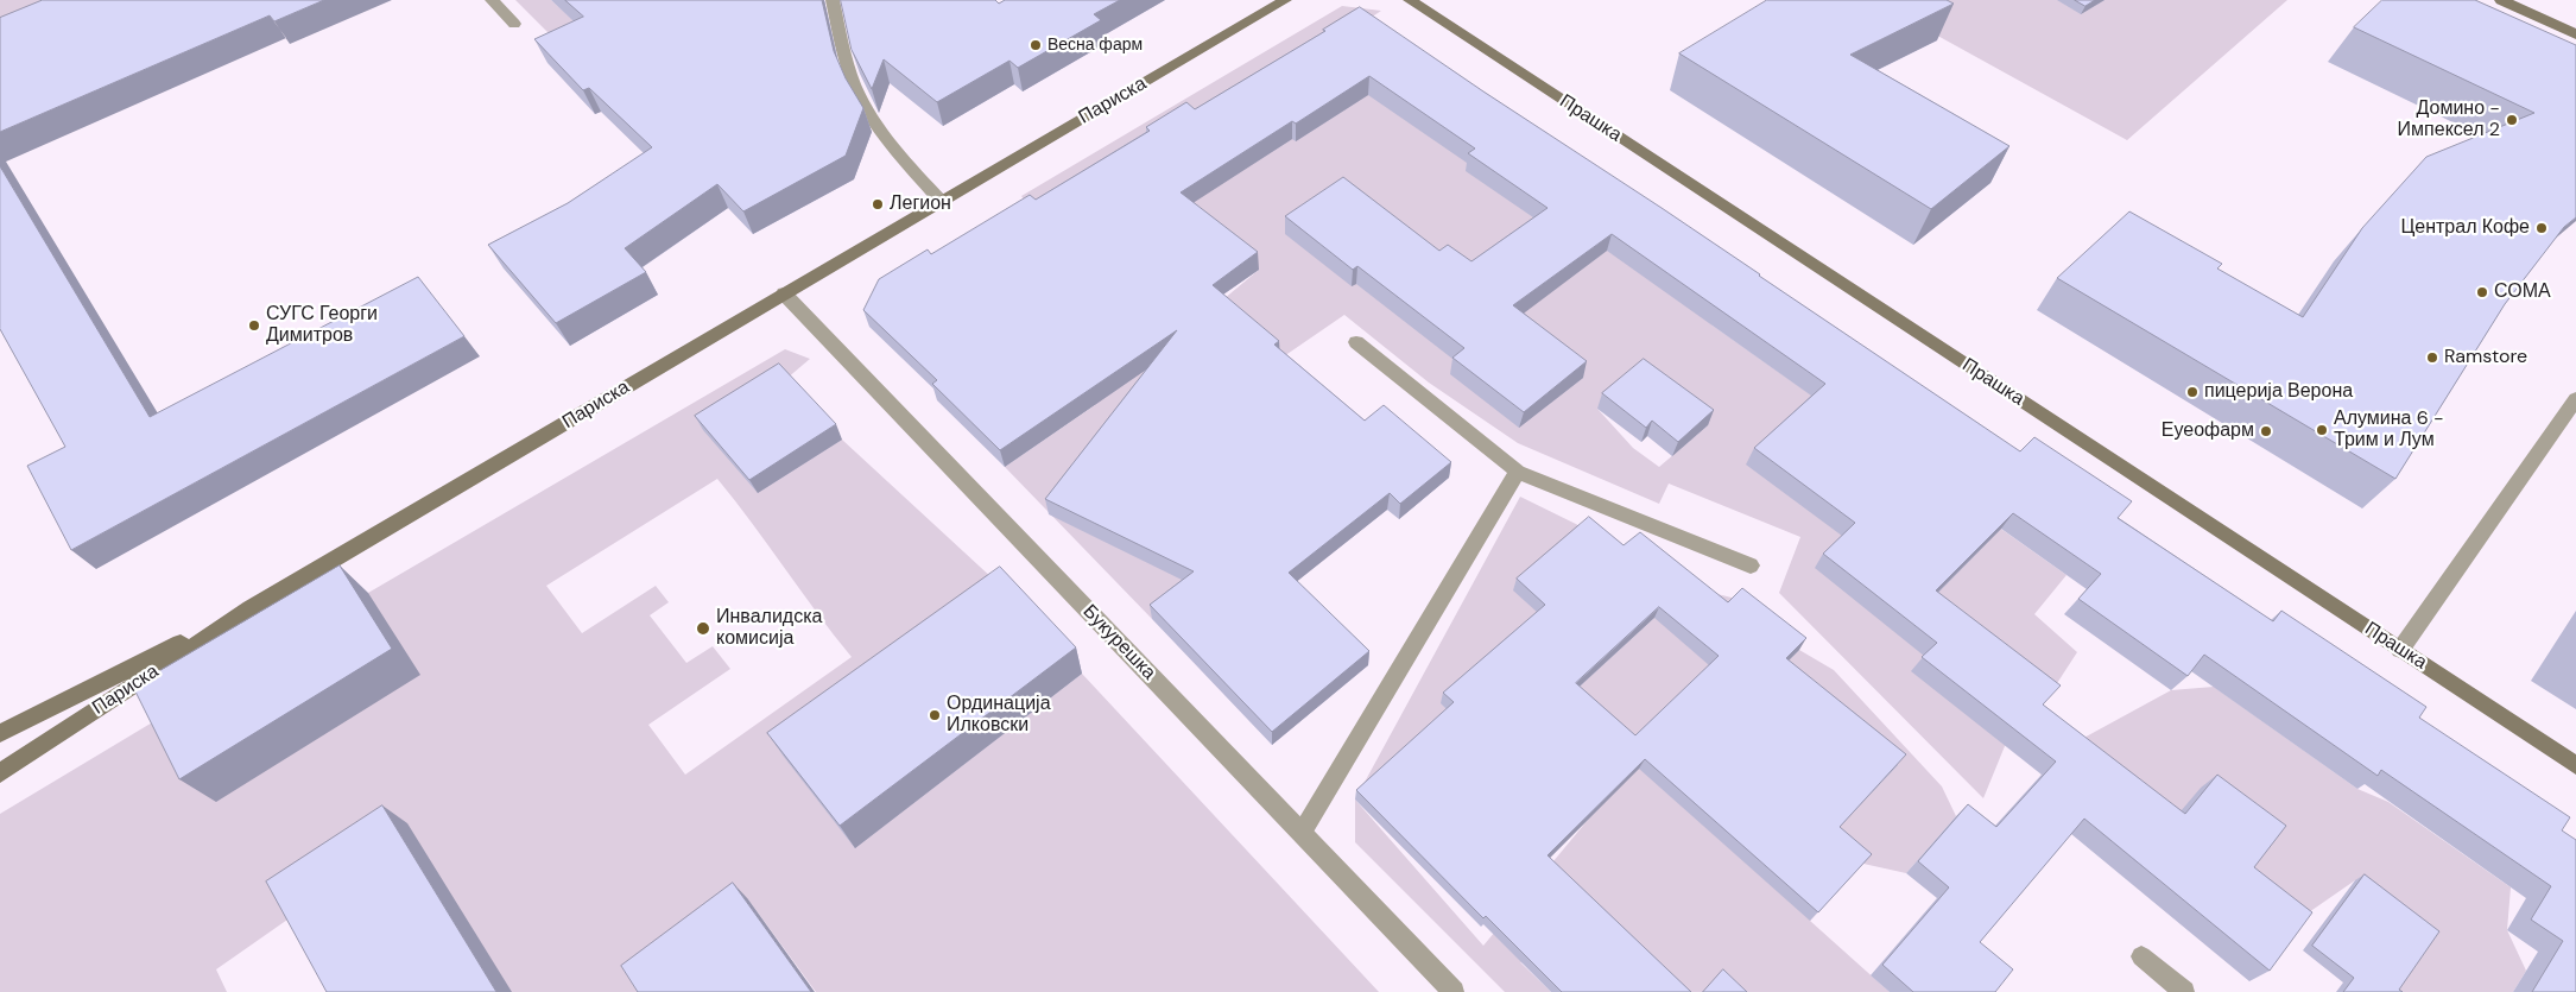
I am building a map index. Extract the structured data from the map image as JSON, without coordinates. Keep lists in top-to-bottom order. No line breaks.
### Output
{"streets":{"street":["Париска","Прашка","Букурешка"]},"crossings":[["Париска","Букурешка"]],"places":["Весна фарм","Домино - Импексел 2","Легион","Централ Кофе","СОМА","СУГС Георги Димитров","Ramstore","пицерија Верона","Алумина 6 - Трим и Лум","Еуеофарм","Инвалидска комисија","Ординација Илковски"]}
